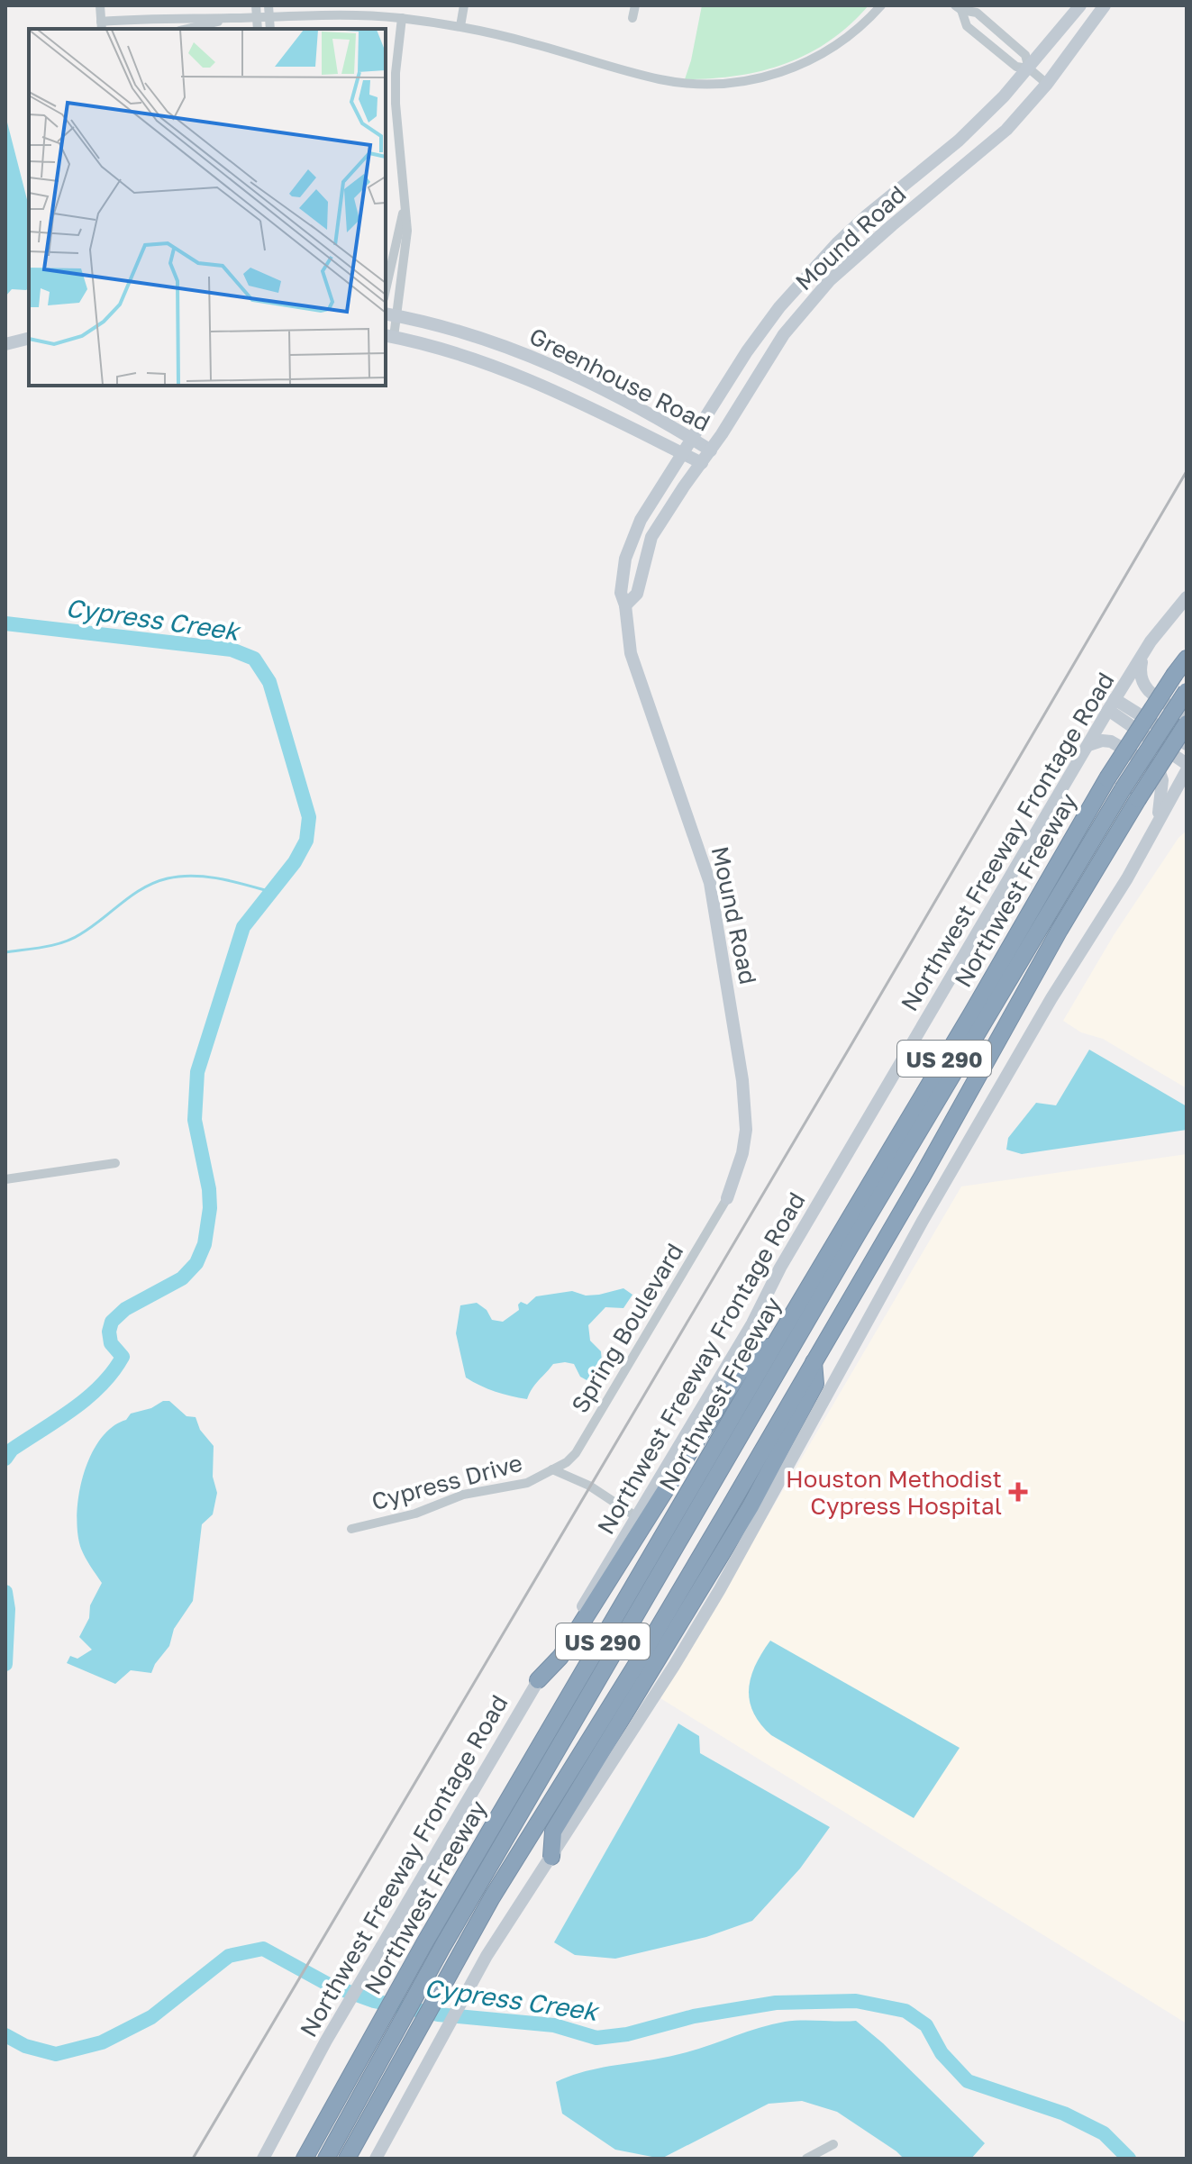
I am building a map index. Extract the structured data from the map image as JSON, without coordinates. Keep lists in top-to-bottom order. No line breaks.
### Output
{"streets":{"highway":["Northwest Freeway","US 290"],"main road":["Mound Road","Greenhouse Road","Northwest Freeway Frontage Road"],"street":["Spring Boulevard","Cypress Drive"]},"crossings":[["Mound Road","Greenhouse Road"],["Mound Road","Spring Boulevard"],["Spring Boulevard","Cypress Drive"]],"water":["Cypress Creek"],"places":{"health":["Houston Methodist Cypress Hospital"]}}
